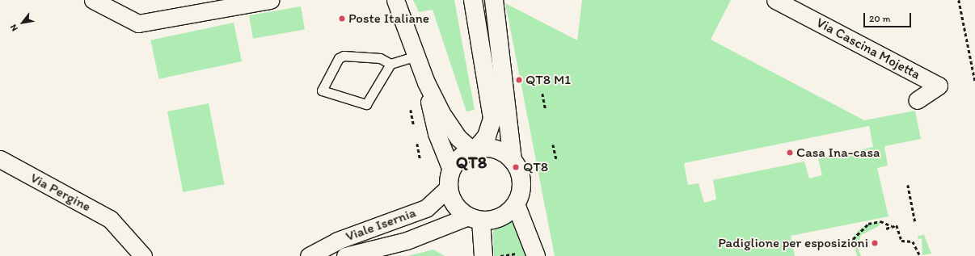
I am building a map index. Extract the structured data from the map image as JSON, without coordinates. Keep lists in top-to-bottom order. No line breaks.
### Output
{"streets":{"street":["Via Cascina Mojetta","Via Pergine","Viale Isernia"]},"districts":["QT8"],"places":["Poste Italiane","QT8 M1","Casa Ina-casa","QT8","Padiglione per esposizioni"],"scale_bar":"20 m","north":"bottom left"}
